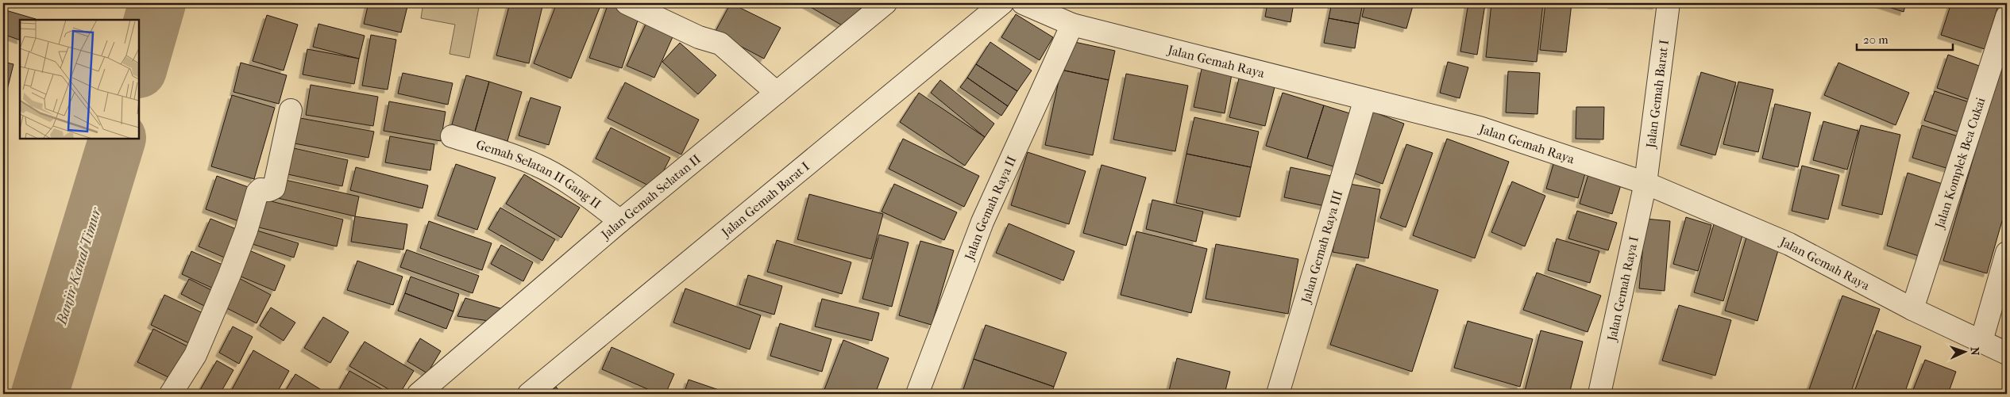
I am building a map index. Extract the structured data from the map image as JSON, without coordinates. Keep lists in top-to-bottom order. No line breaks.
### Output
{"streets":{"street":["Jalan Gemah Raya","Jalan Gemah Barat I","Jalan Komplek Bea Cukai","Gemah Selatan II Gang II","Jalan Gemah Selatan II","Jalan Gemah Raya II","Jalan Gemah Raya III","Jalan Gemah Raya I"]},"crossings":[["Jalan Gemah Raya","Jalan Gemah Barat I"],["Jalan Gemah Raya","Jalan Komplek Bea Cukai"],["Jalan Gemah Raya","Jalan Gemah Raya II"],["Jalan Gemah Raya","Jalan Gemah Raya III"],["Jalan Gemah Raya","Jalan Gemah Raya I"],["Jalan Gemah Barat I","Jalan Gemah Raya I"],["Gemah Selatan II Gang II","Jalan Gemah Selatan II"]],"water":["Banjir Kanal Timur"],"scale_bar":"20 m","north":"right"}
